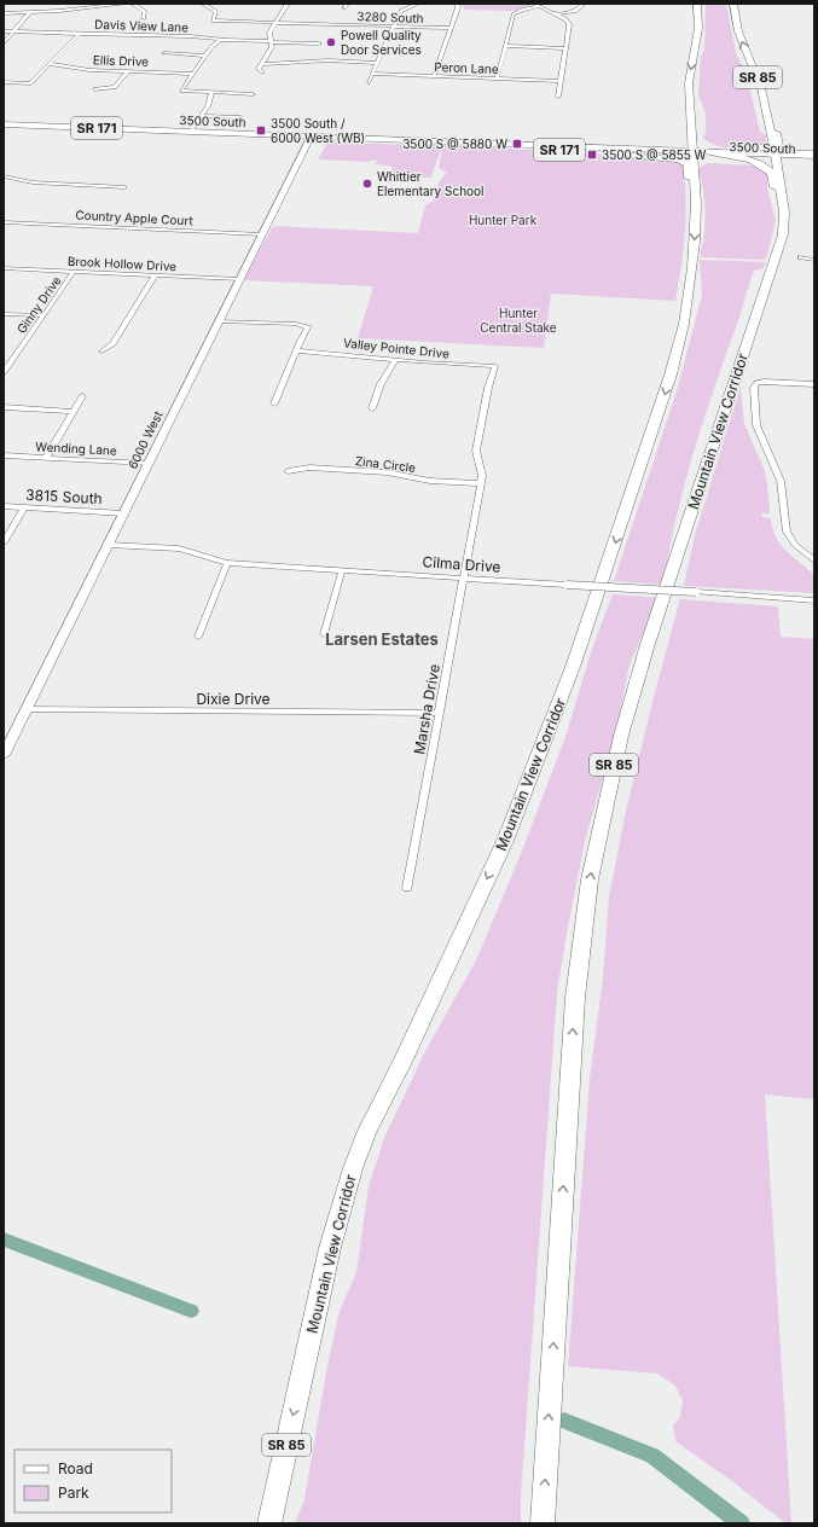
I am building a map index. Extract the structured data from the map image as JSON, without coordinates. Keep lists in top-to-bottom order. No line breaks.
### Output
{"streets":{"highway":["SR 85","Mountain View Corridor"],"main road":["3500 South","SR 171"],"street":["3280 South","Davis View Lane","Ellis Drive","Peron Lane","Country Apple Court","Brook Hollow Drive","Ginny Drive","Valley Pointe Drive","6000 West","Wending Lane","Zina Circle","3815 South","Cilma Drive","Dixie Drive","Marsha Drive"]},"crossings":[["3500 South","Mountain View Corridor"],["3500 South","6000 West"],["Country Apple Court","6000 West"],["Brook Hollow Drive","Ginny Drive"],["Brook Hollow Drive","6000 West"],["Valley Pointe Drive","Marsha Drive"],["6000 West","Wending Lane"],["6000 West","3815 South"],["6000 West","Cilma Drive"],["6000 West","Dixie Drive"],["Zina Circle","Marsha Drive"],["Cilma Drive","Marsha Drive"],["Dixie Drive","Marsha Drive"]],"districts":["Larsen Estates"],"parks":["Hunter Park","Hunter Central Stake"],"places":{"other":["Powell Quality Door Services","Whittier Elementary School"],"transit":["3500 South / 6000 West (WB)","3500 S @ 5880 W","3500 S @ 5855 W"]},"legend":["Road","Park"]}
